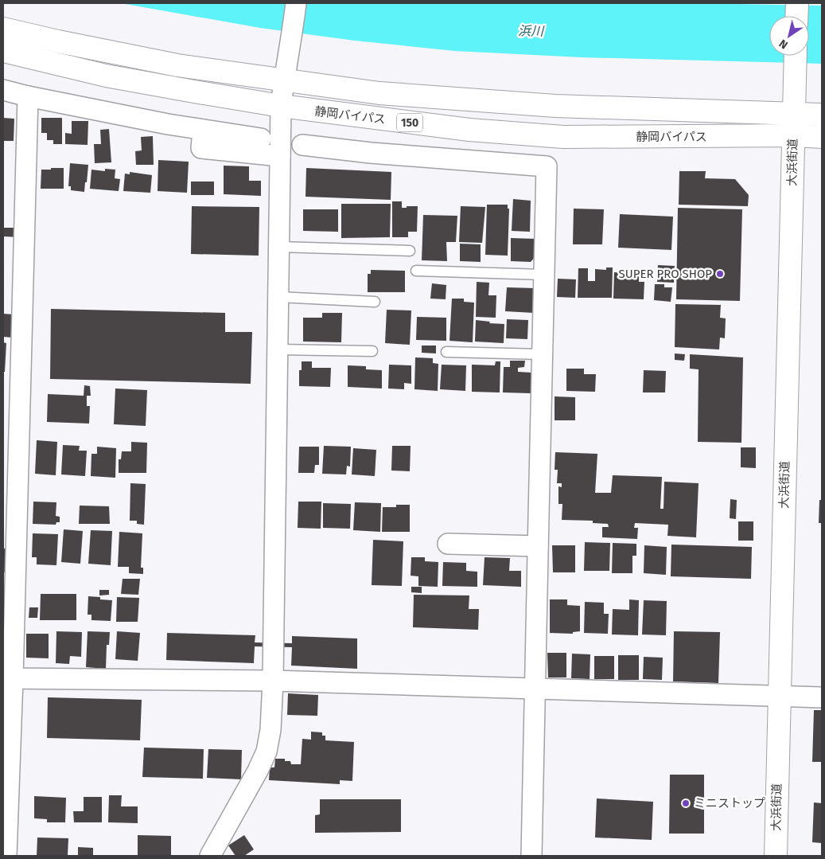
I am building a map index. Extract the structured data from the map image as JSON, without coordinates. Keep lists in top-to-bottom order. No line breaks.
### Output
{"streets":{"main road":["静岡バイパス","150","大浜街道"]},"crossings":[["静岡バイパス","大浜街道"],["150","大浜街道"]],"water":["浜川"],"places":["SUPER PRO SHOP","ミニストップ"],"north":"bottom left"}
